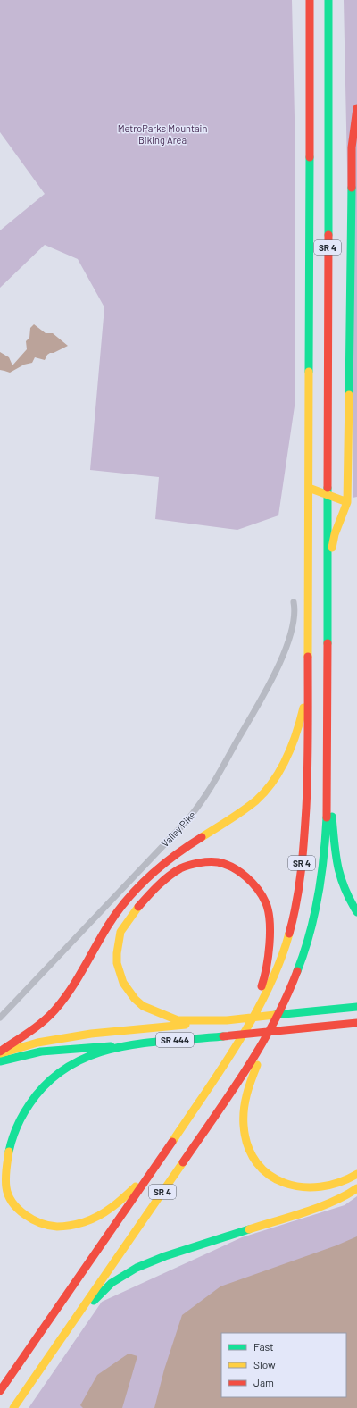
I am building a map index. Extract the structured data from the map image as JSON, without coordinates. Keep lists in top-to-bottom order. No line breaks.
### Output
{"streets":{"main road":["SR 4","SR 444"],"street":["Valley Pike"]},"parks":["MetroParks Mountain Biking Area"],"legend":["Fast","Slow","Jam"]}
